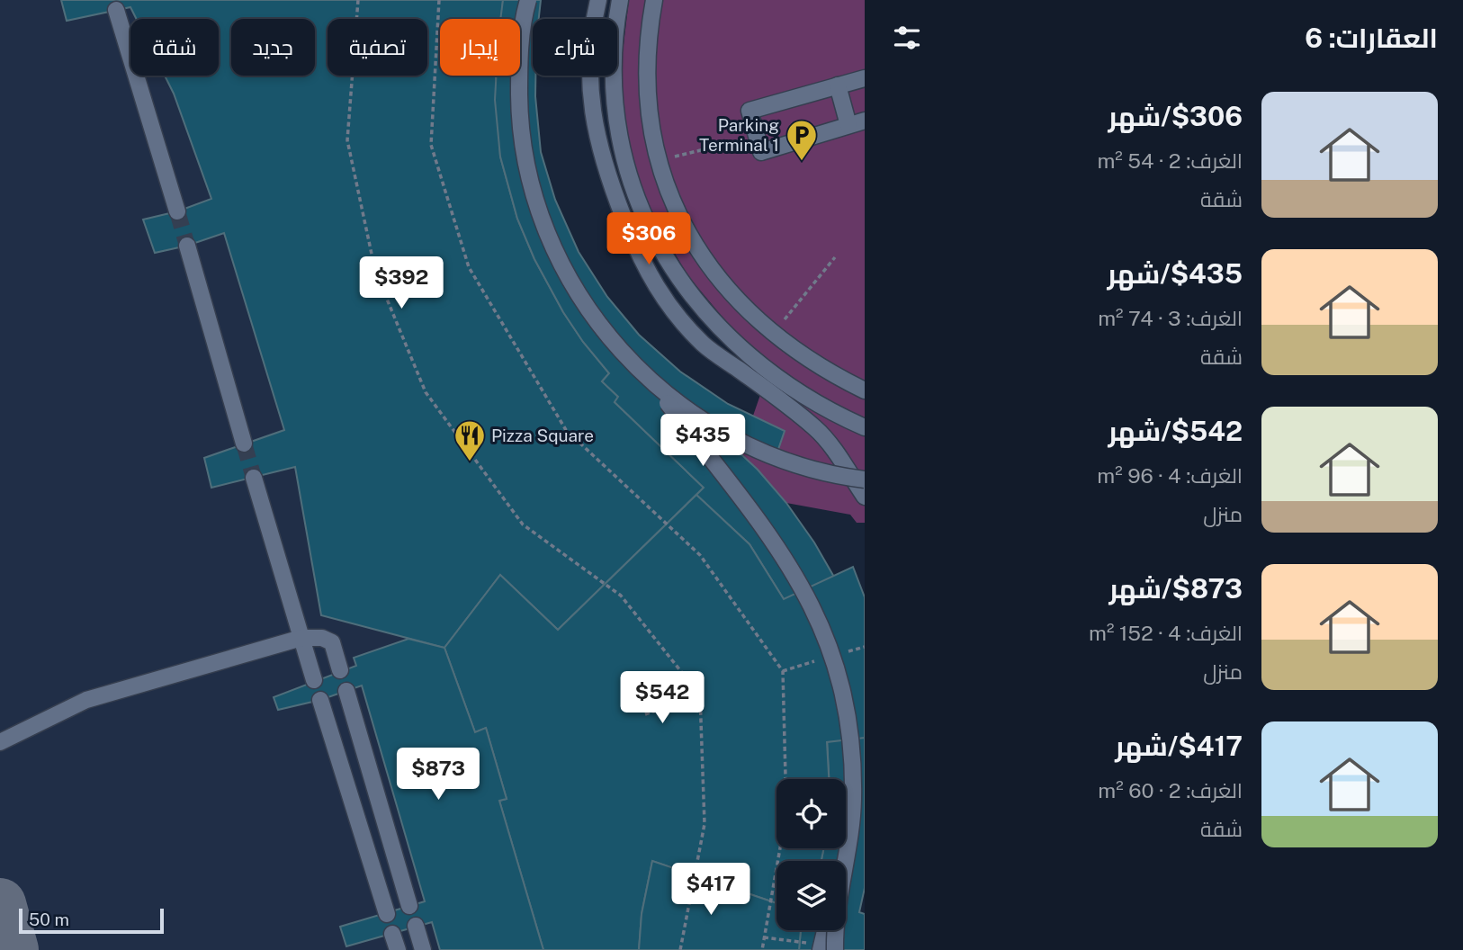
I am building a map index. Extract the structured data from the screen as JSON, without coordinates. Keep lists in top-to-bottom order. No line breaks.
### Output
{"places":{"parking":["Parking Terminal 1"],"restaurant":["Pizza Square"]},"scale_bar":"50 m","page":{"heading":"العقارات: 6","chip":["شراء","إيجار","تصفية","جديد","شقة"],"list":[{"name":"$306/شهر","note":"الغرف: 2 · 54 m² · شقة"},{"name":"$435/شهر","note":"الغرف: 3 · 74 m² · شقة"},{"name":"$542/شهر","note":"الغرف: 4 · 96 m² · منزل"},{"name":"$873/شهر","note":"الغرف: 4 · 152 m² · منزل"},{"name":"$417/شهر","note":"الغرف: 2 · 60 m² · شقة"}],"price":["$306","$392","$435","$542","$873","$417"],"scale":"50 m"}}
